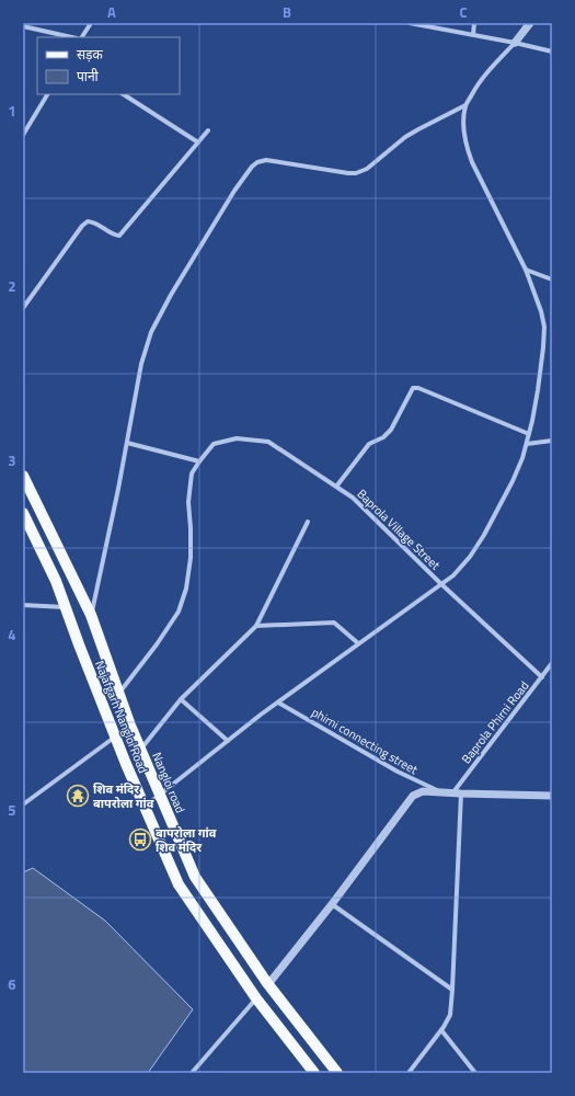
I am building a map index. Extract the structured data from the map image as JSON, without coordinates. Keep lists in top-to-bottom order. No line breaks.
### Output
{"streets":{"main road":["Najafgarh Nangloi Road","Nangloi road"],"street":["Baprola Village Street","Baprola Phirni Road","phirni connecting street"]},"crossings":[["Baprola Village Street","Baprola Phirni Road"],["Baprola Village Street","Nangloi road"],["Baprola Phirni Road","phirni connecting street"]],"places":{"temple":["शिव मंदिर बापरोला गांव"],"bus stop":["बापरोला गांव शिव मंदिर"]},"legend":["सड़क","पानी"],"grid":{"columns":["A","B","C"],"rows":["1","2","3","4","5","6"]}}
